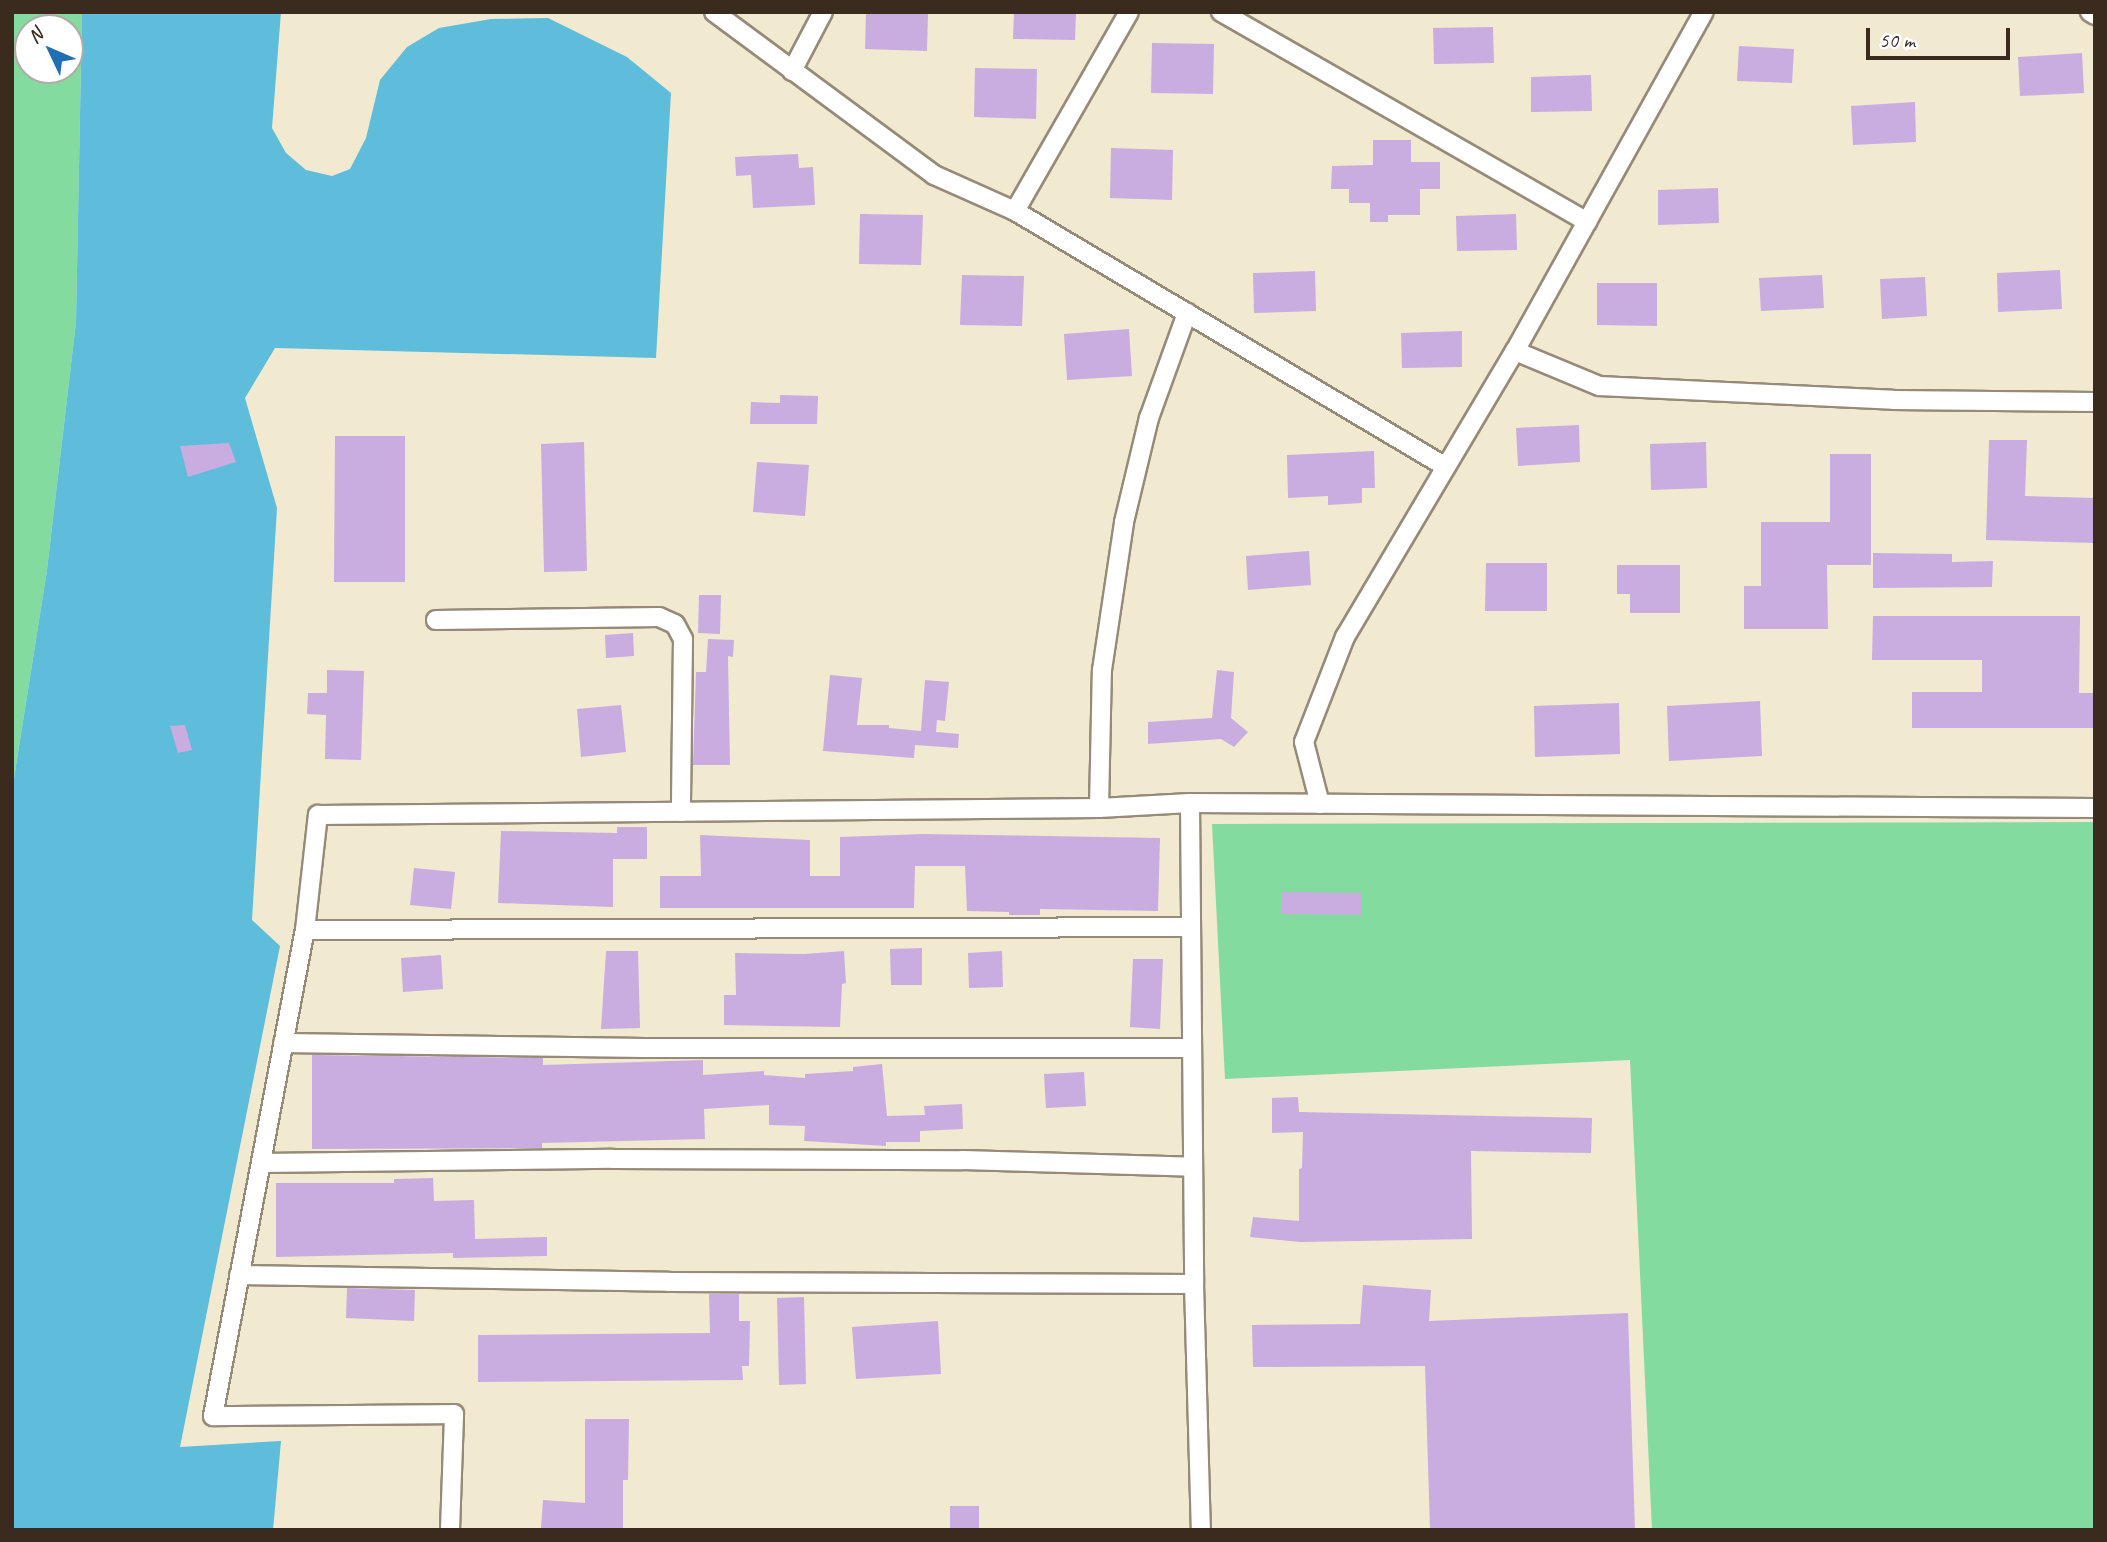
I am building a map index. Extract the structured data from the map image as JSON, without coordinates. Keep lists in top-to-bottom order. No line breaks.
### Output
{"scale_bar":"50 m","north":"top left"}
